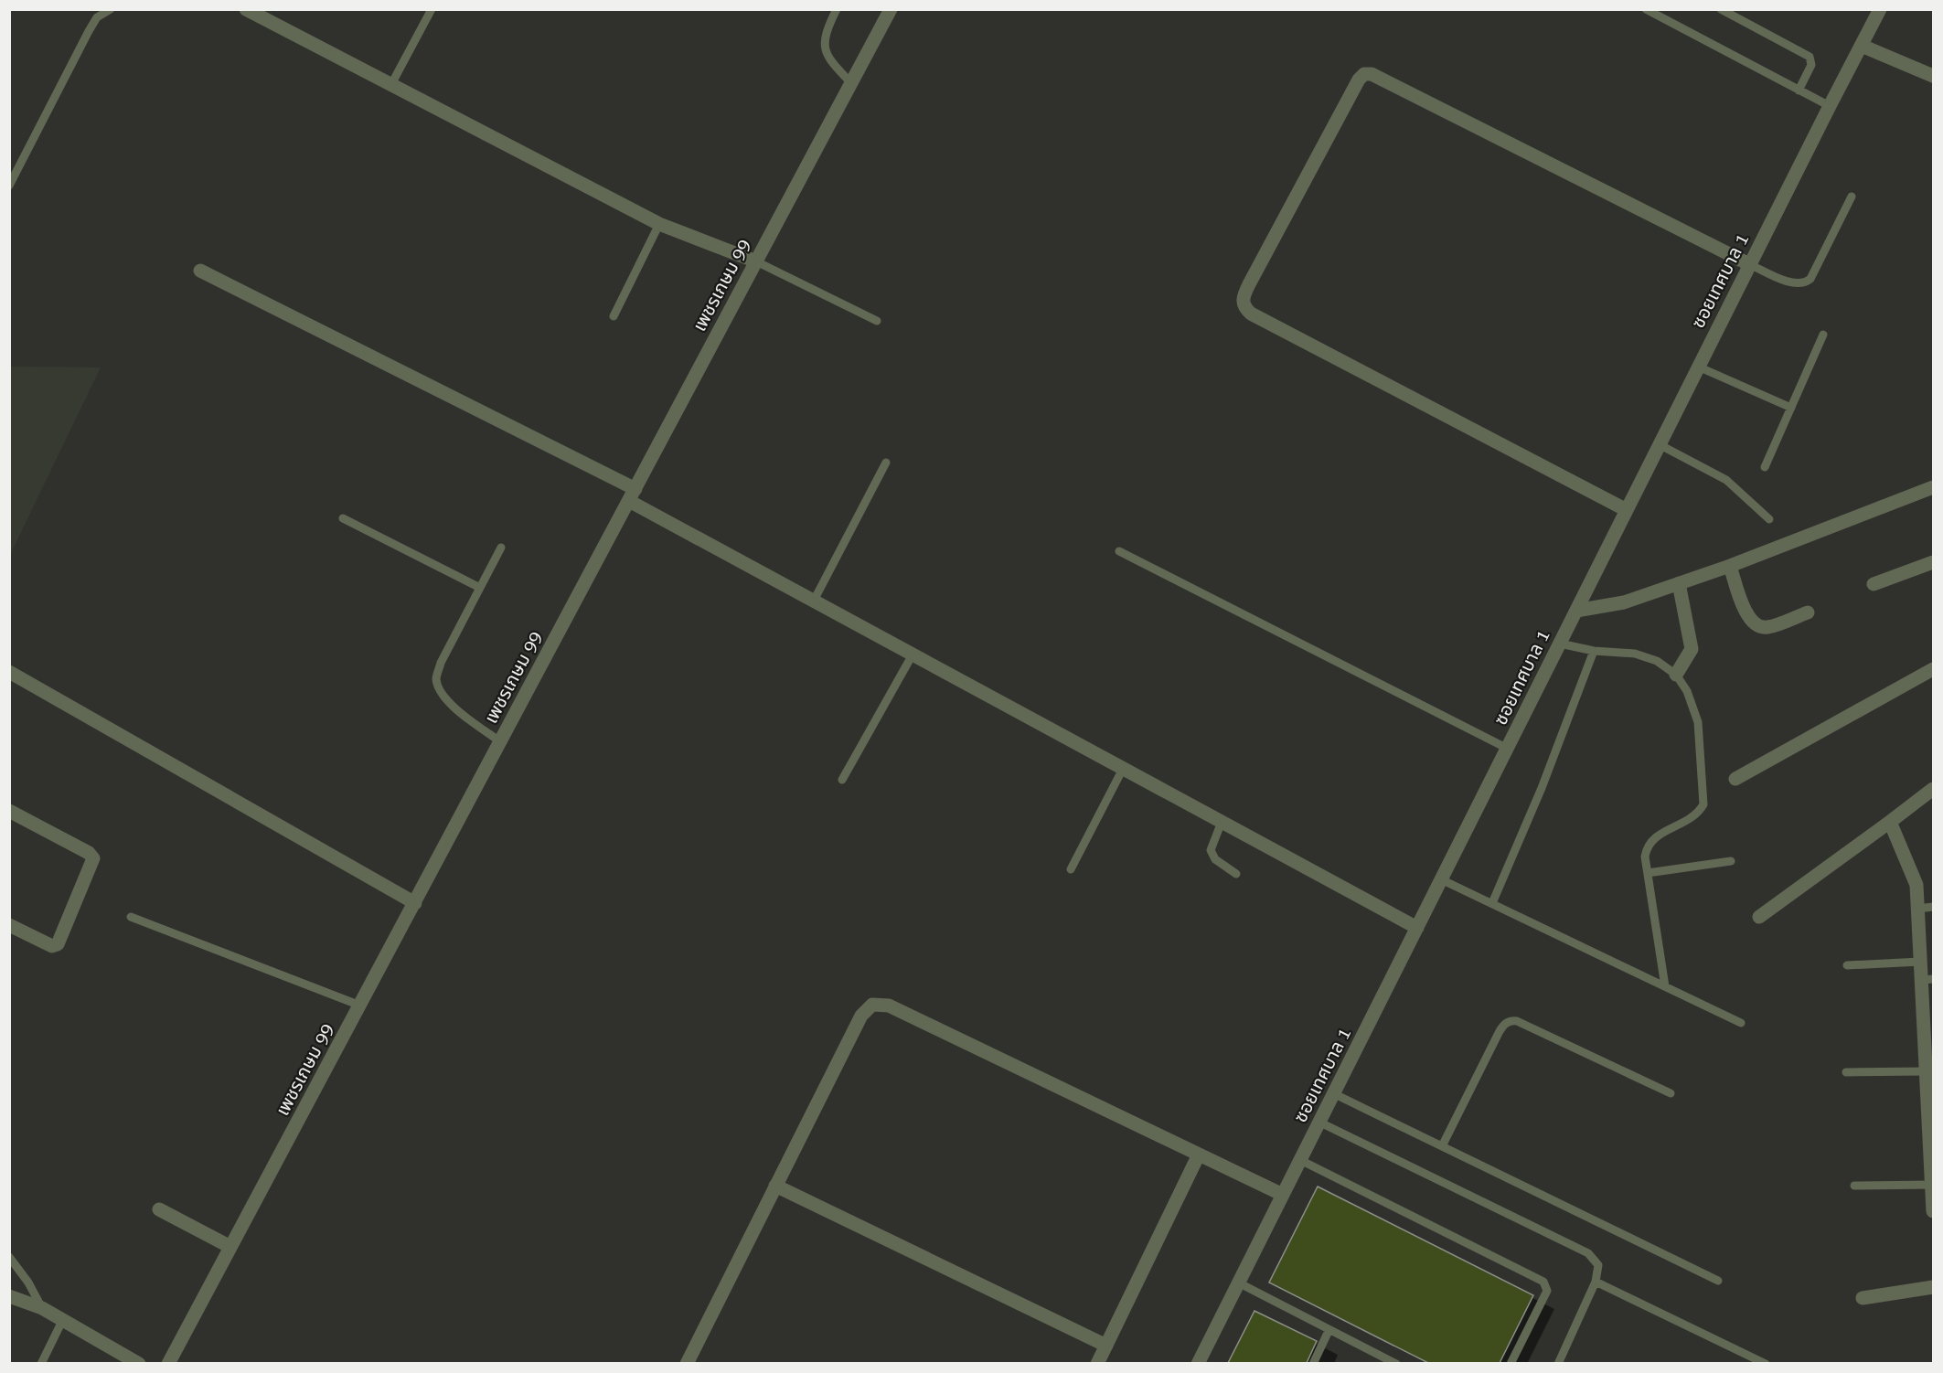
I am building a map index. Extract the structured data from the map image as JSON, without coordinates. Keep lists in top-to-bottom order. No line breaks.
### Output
{"streets":{"street":["ซอยเทศบาล 1","เพชรเกษม 99"]}}
